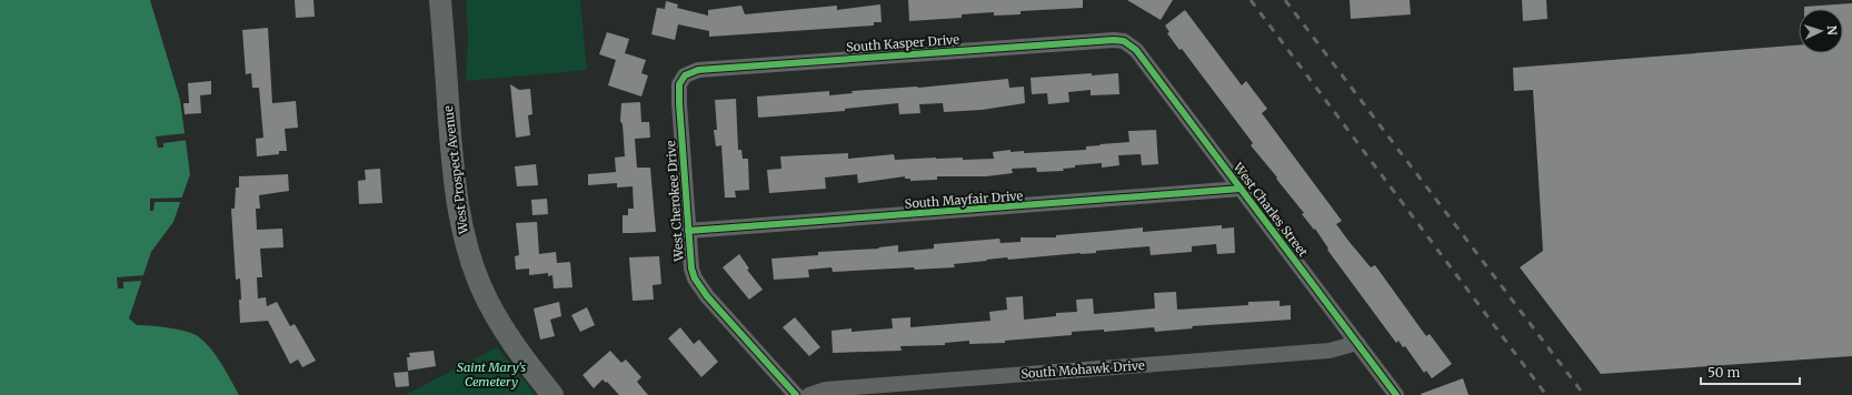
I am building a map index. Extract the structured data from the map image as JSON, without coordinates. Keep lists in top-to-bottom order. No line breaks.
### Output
{"streets":{"main road":["West Prospect Avenue"],"street":["South Kasper Drive","South Mayfair Drive","West Cherokee Drive","West Charles Street","South Mohawk Drive"]},"crossings":[["South Kasper Drive","West Cherokee Drive"],["South Kasper Drive","West Charles Street"],["South Mayfair Drive","West Cherokee Drive"],["South Mayfair Drive","West Charles Street"],["West Charles Street","South Mohawk Drive"]],"parks":["Saint Mary's Cemetery"],"scale_bar":"50 m","north":"right"}
